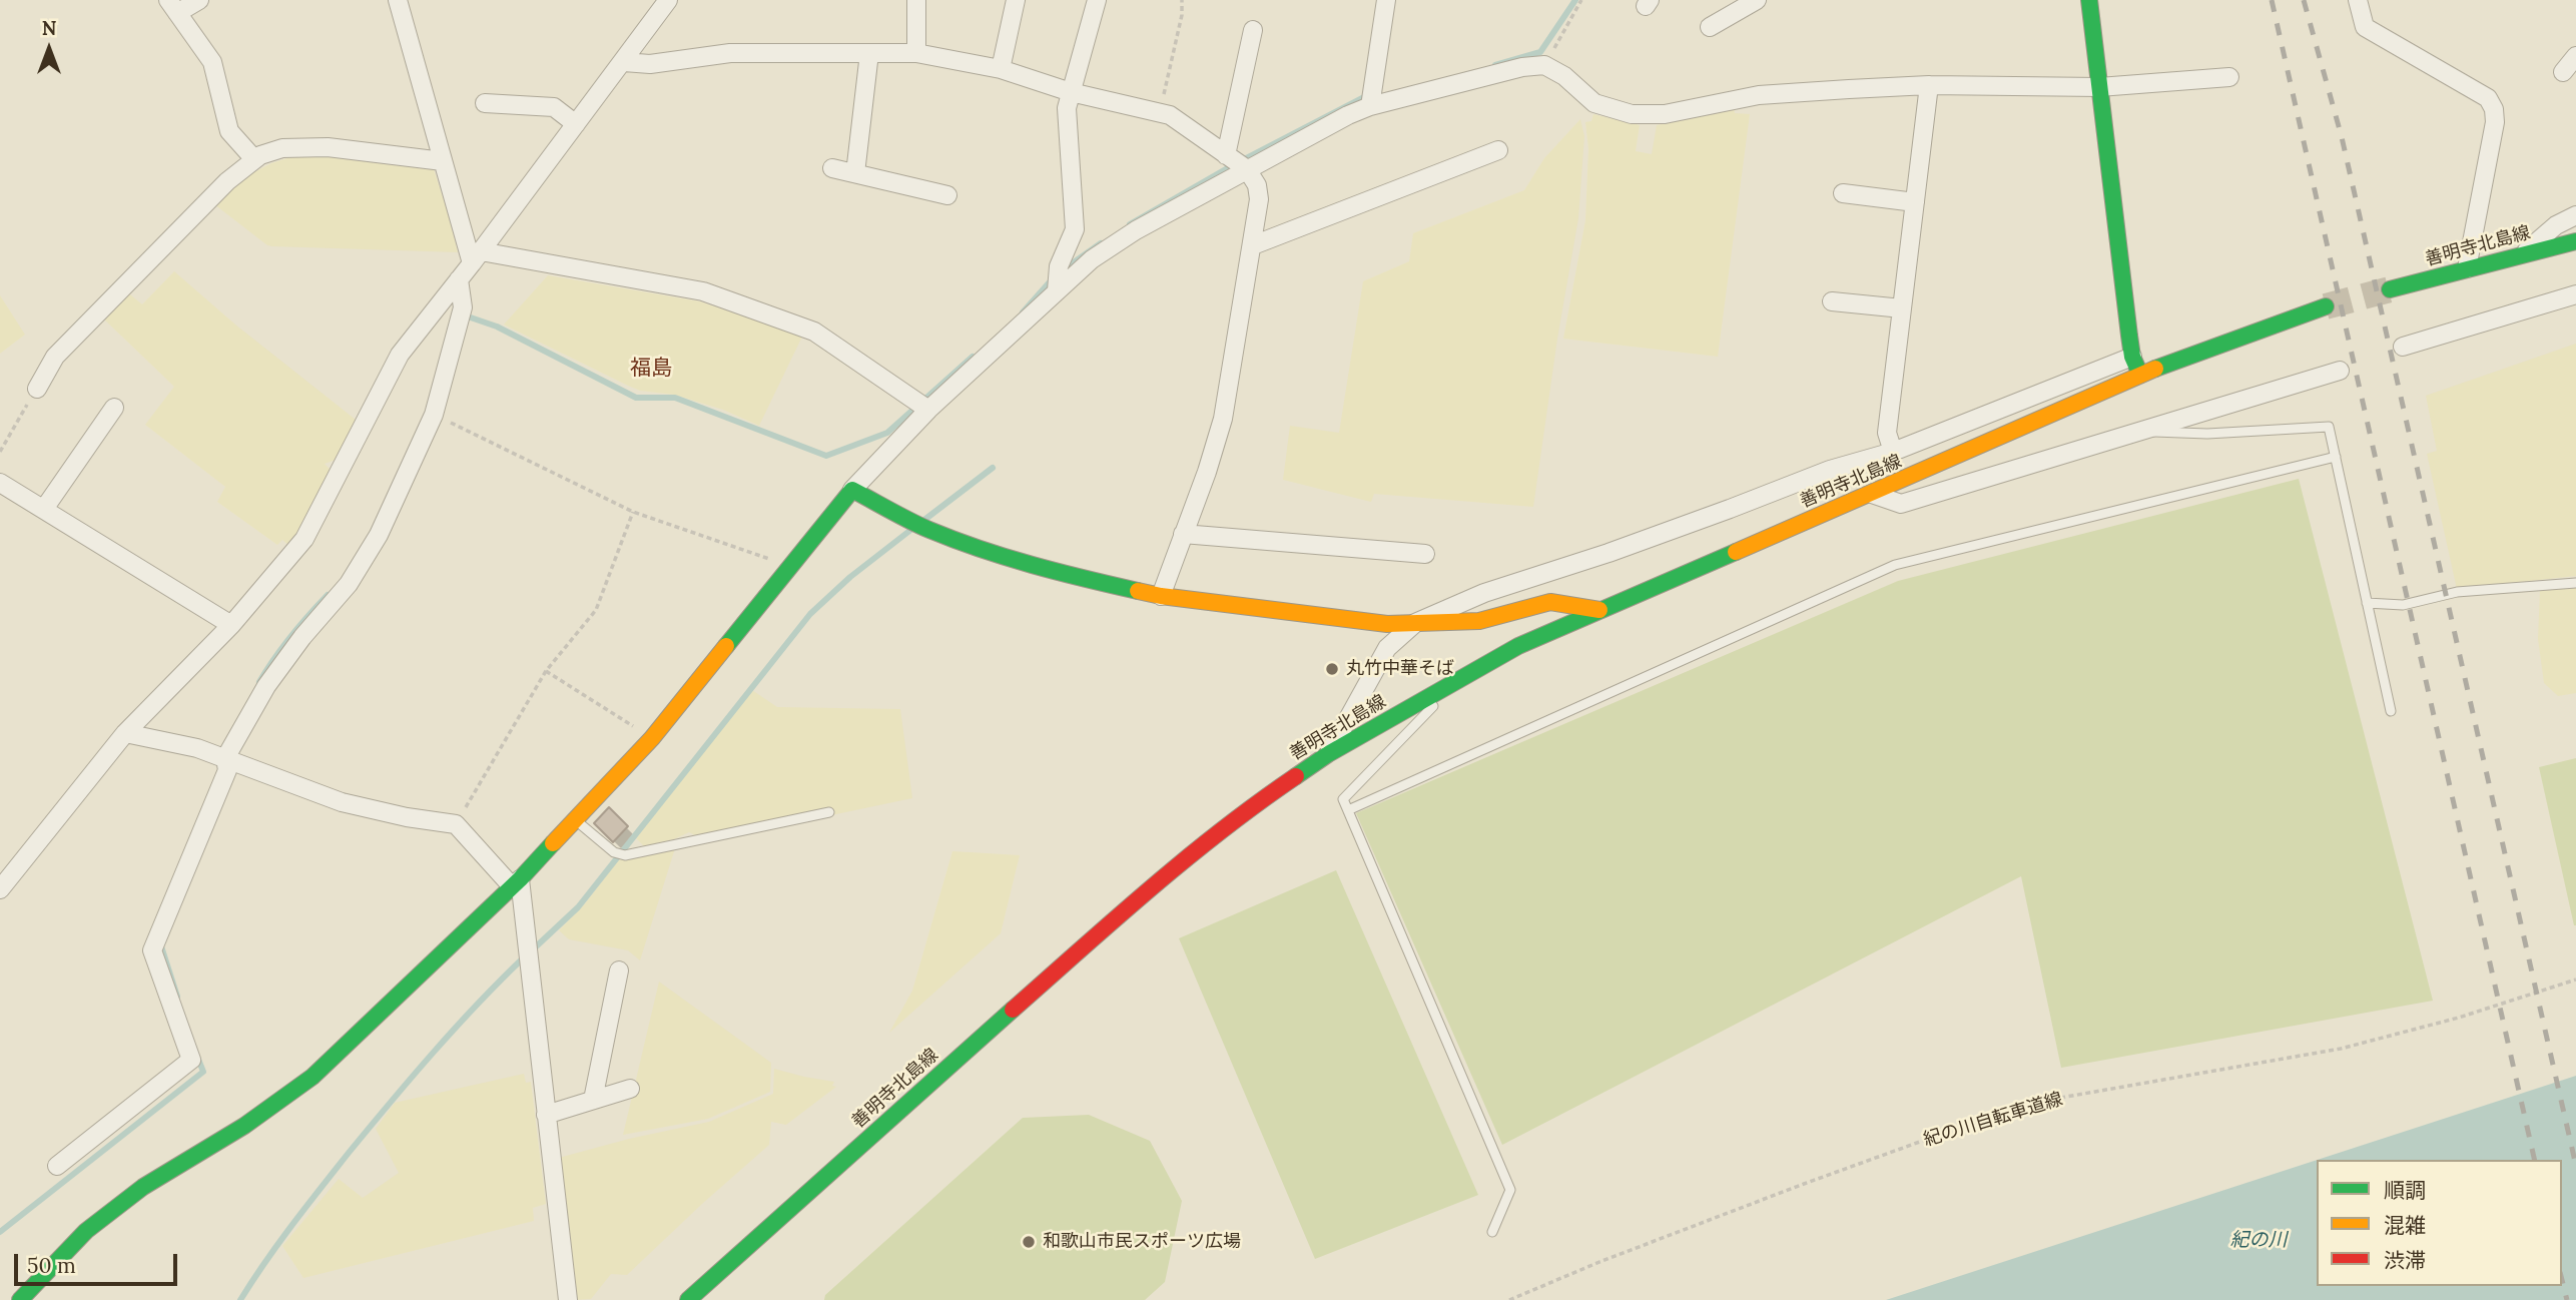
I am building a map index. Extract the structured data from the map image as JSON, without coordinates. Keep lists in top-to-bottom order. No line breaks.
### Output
{"streets":{"street":["善明寺北島線"],"path":["紀の川自転車道線"]},"districts":["福島"],"water":["紀の川"],"places":["丸竹中華そば","和歌山市民スポーツ広場"],"legend":["順調","混雑","渋滞"],"scale_bar":"50 m","north":"top"}
